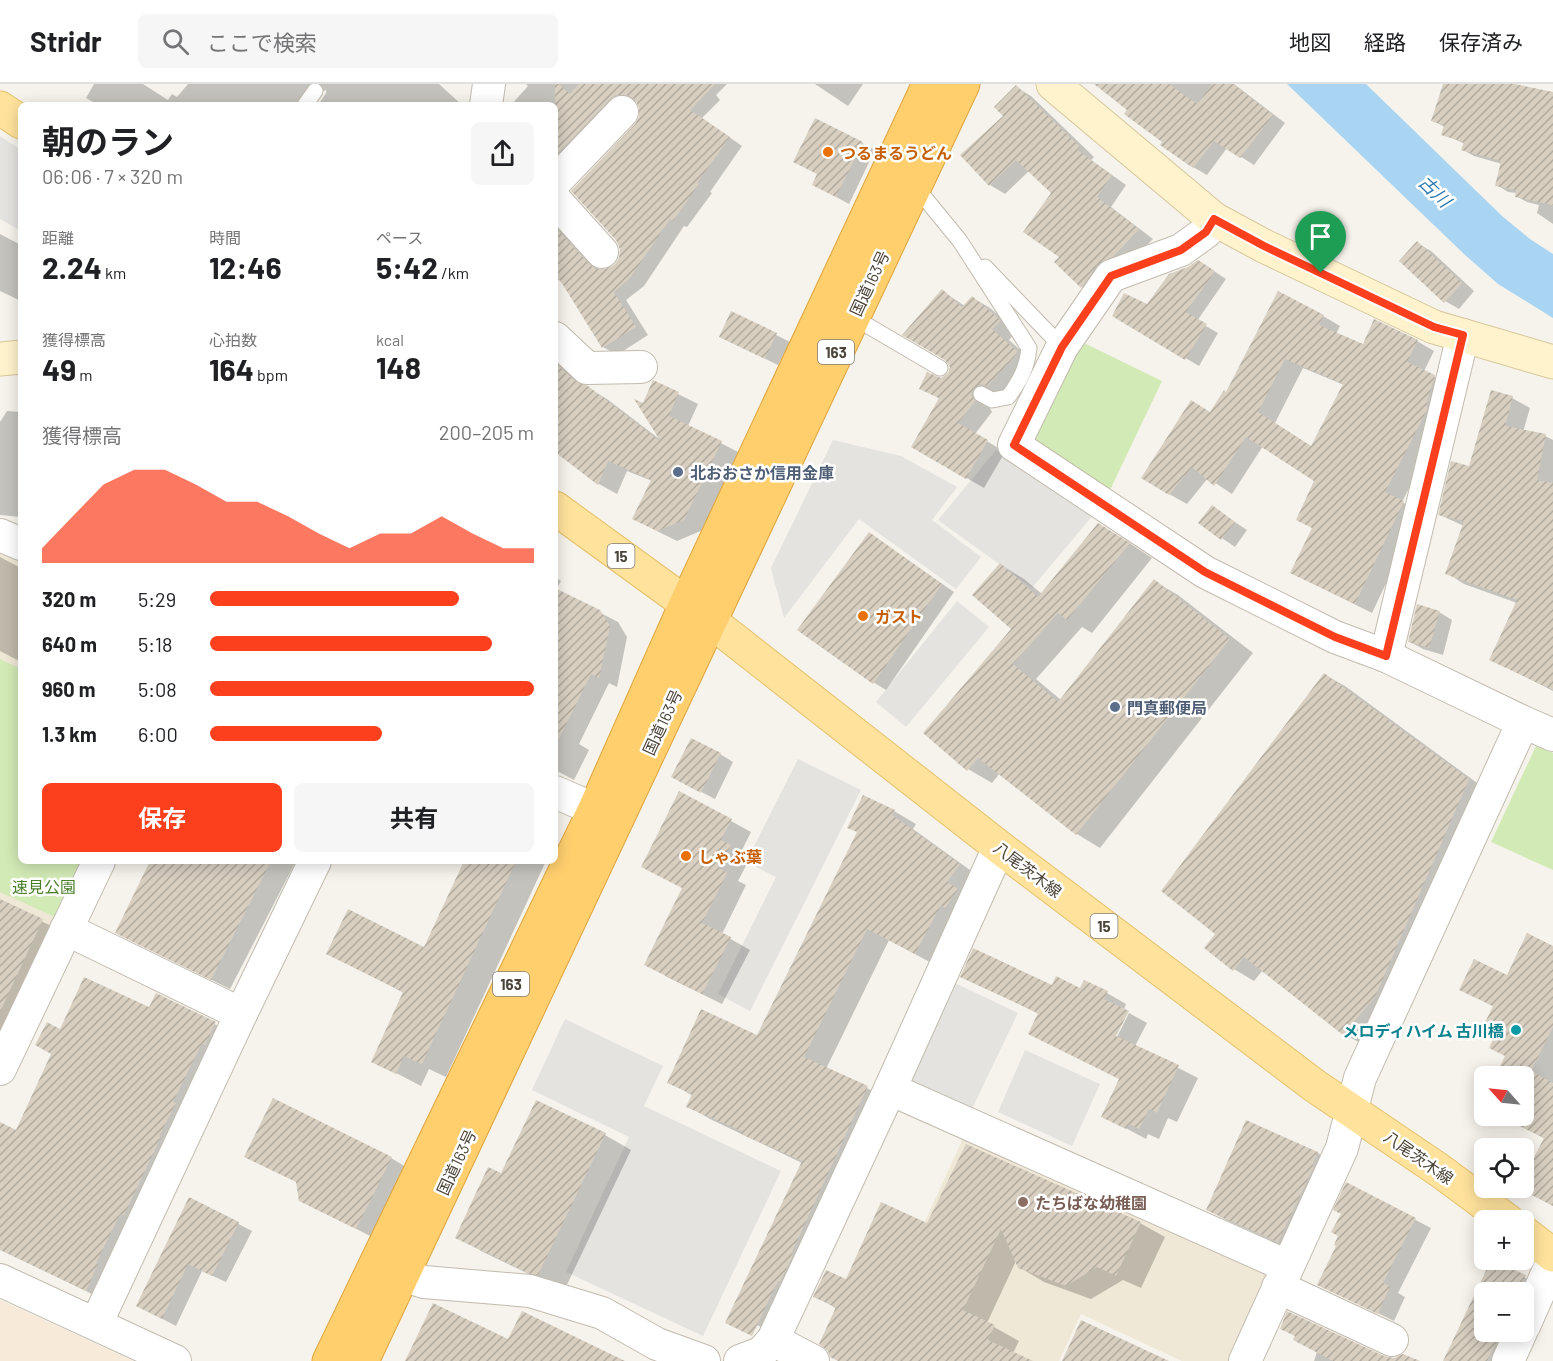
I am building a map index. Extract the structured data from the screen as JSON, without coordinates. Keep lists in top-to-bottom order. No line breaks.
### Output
{"streets":{"highway":["国道163号","163"],"main road":["15","八尾茨木線"]},"crossings":[["国道163号","八尾茨木線"]],"water":["古川"],"parks":["速見公園"],"places":["つるまるうどん","北おおさか信用金庫","ガスト","門真郵便局","しゃぶ葉","メロディハイム 古川橋","たちばな幼稚園"],"north":"top left","page":{"header":"Stridr","search":"ここで検索","nav":["地図","経路","保存済み"],"heading":["朝のラン","06:06 · 7 × 320 m"],"stats":[["距離","2.24 km"],["時間","12:46"],["ペース","5:42 /km"],["獲得標高","49 m"],["心拍数","164 bpm"],["kcal","148"]],"chart":["獲得標高","200–205 m"],"list":[{"name":"320 m","note":"5:29"},{"name":"640 m","note":"5:18"},{"name":"960 m","note":"5:08"},{"name":"1.3 km","note":"6:00"}],"buttons":["保存","共有"],"map_buttons":["+","−"]}}
